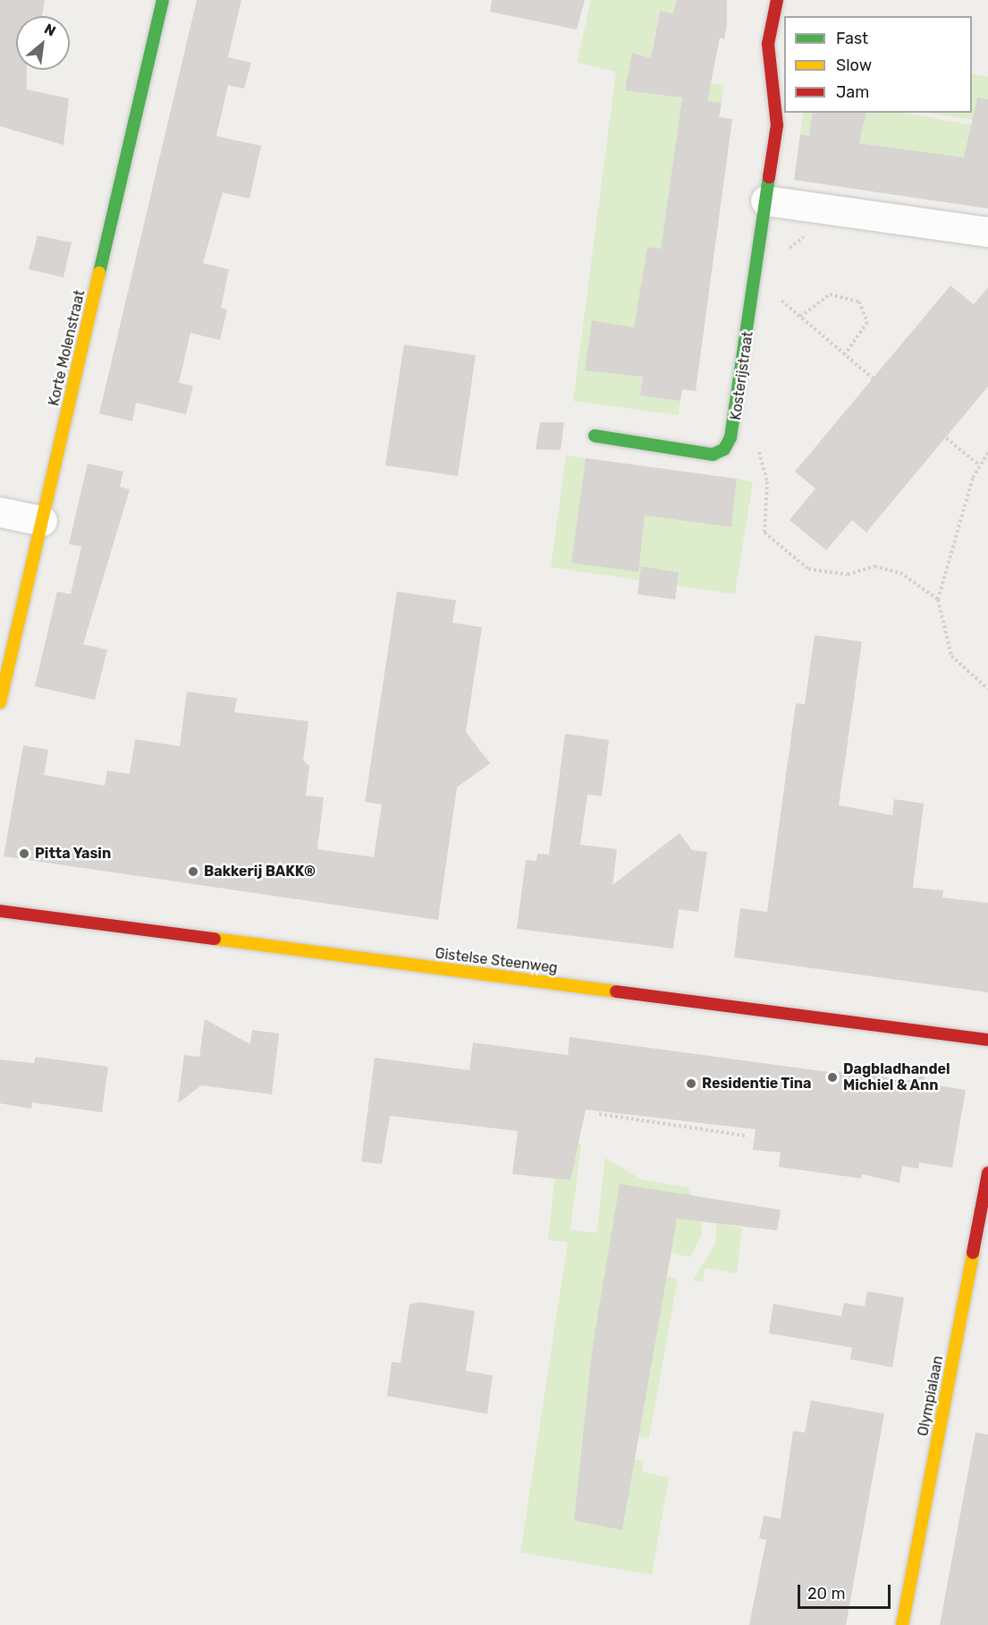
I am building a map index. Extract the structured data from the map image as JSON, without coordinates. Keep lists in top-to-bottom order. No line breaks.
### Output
{"streets":{"street":["Korte Molenstraat","Kosterijstraat","Gistelse Steenweg","Olympialaan"]},"places":["Pitta Yasin","Bakkerij BAKK®","Dagbladhandel Michiel & Ann","Residentie Tina"],"legend":["Fast","Slow","Jam"],"scale_bar":"20 m","north":"top right"}
